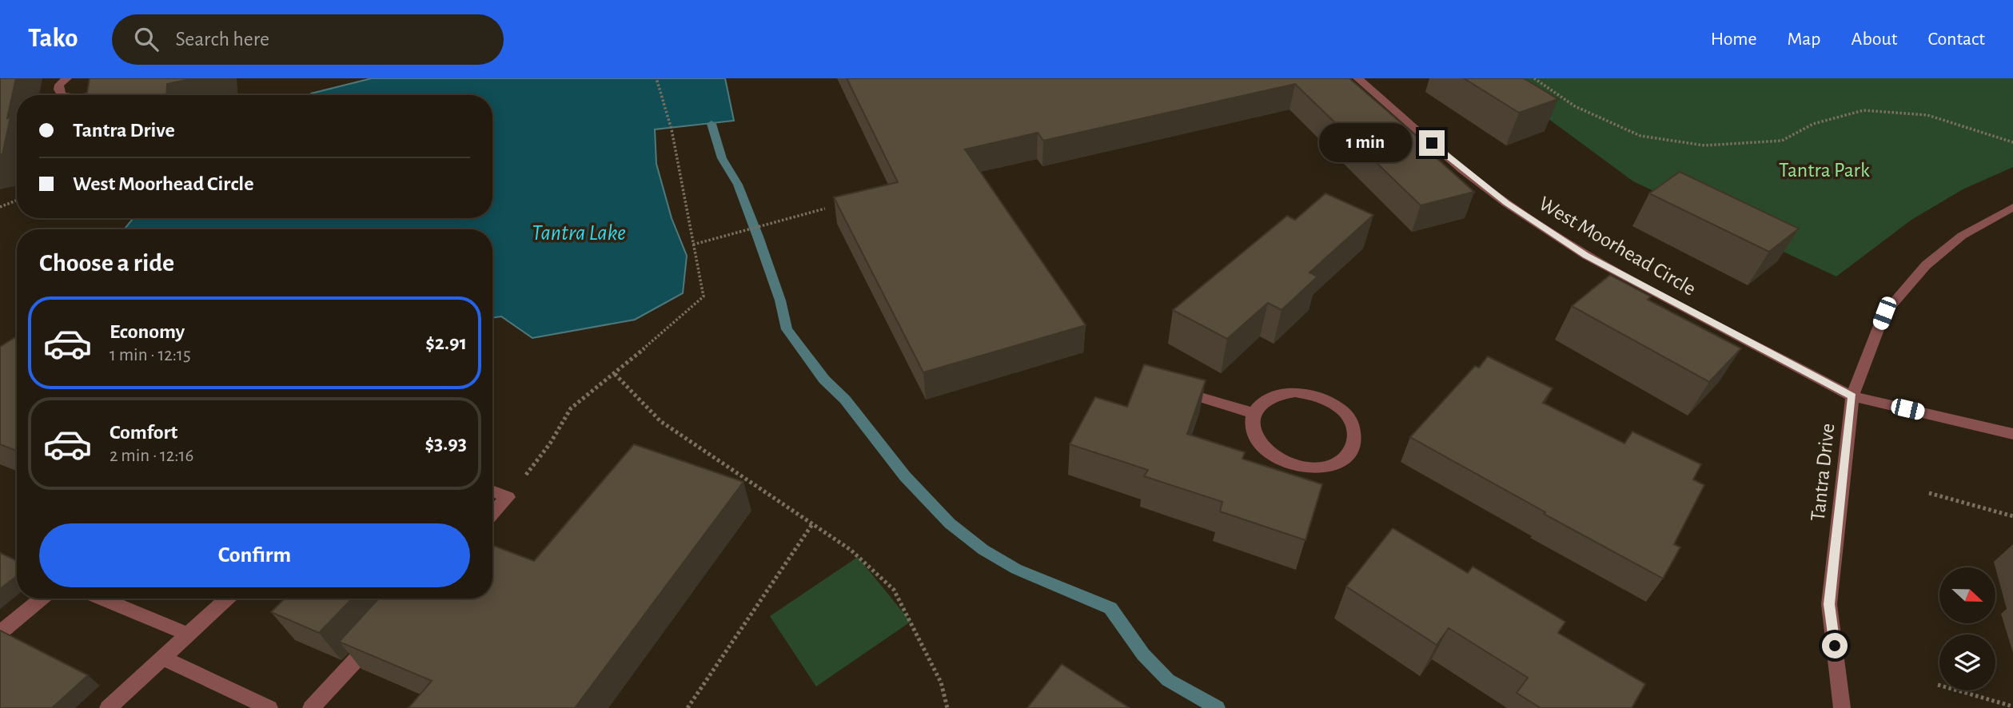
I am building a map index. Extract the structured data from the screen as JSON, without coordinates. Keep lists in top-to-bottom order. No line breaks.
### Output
{"streets":{"street":["West Moorhead Circle","Tantra Drive"]},"crossings":[["West Moorhead Circle","Tantra Drive"]],"water":["Tantra Lake"],"parks":["Tantra Park"],"north":"right","page":{"header":"Tako","search":"Search here","nav":["Home","Map","About","Contact"],"banner":["Tantra Drive","West Moorhead Circle"],"bubble":"1 min","heading":"Choose a ride","list":[{"name":"Economy","note":"1 min · 12:15","value":"$2.91"},{"name":"Comfort","note":"2 min · 12:16","value":"$3.93"}],"buttons":"Confirm"}}
